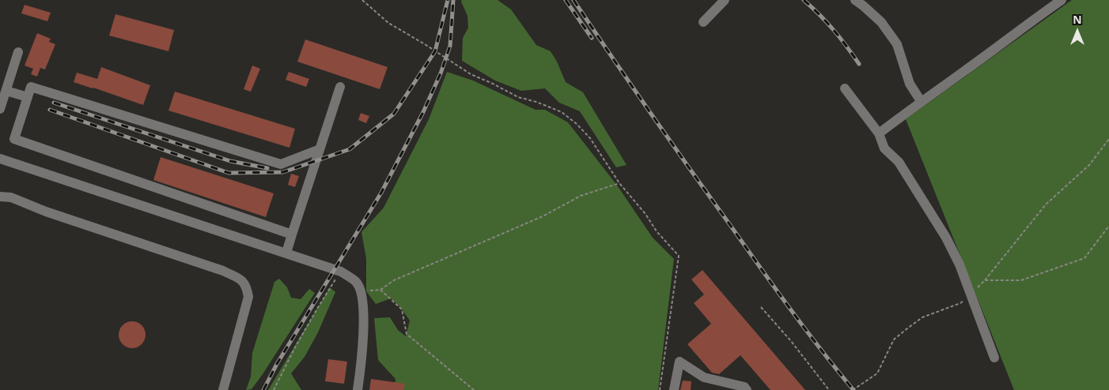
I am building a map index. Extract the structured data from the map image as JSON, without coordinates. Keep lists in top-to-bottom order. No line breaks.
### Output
{"north":"top"}
